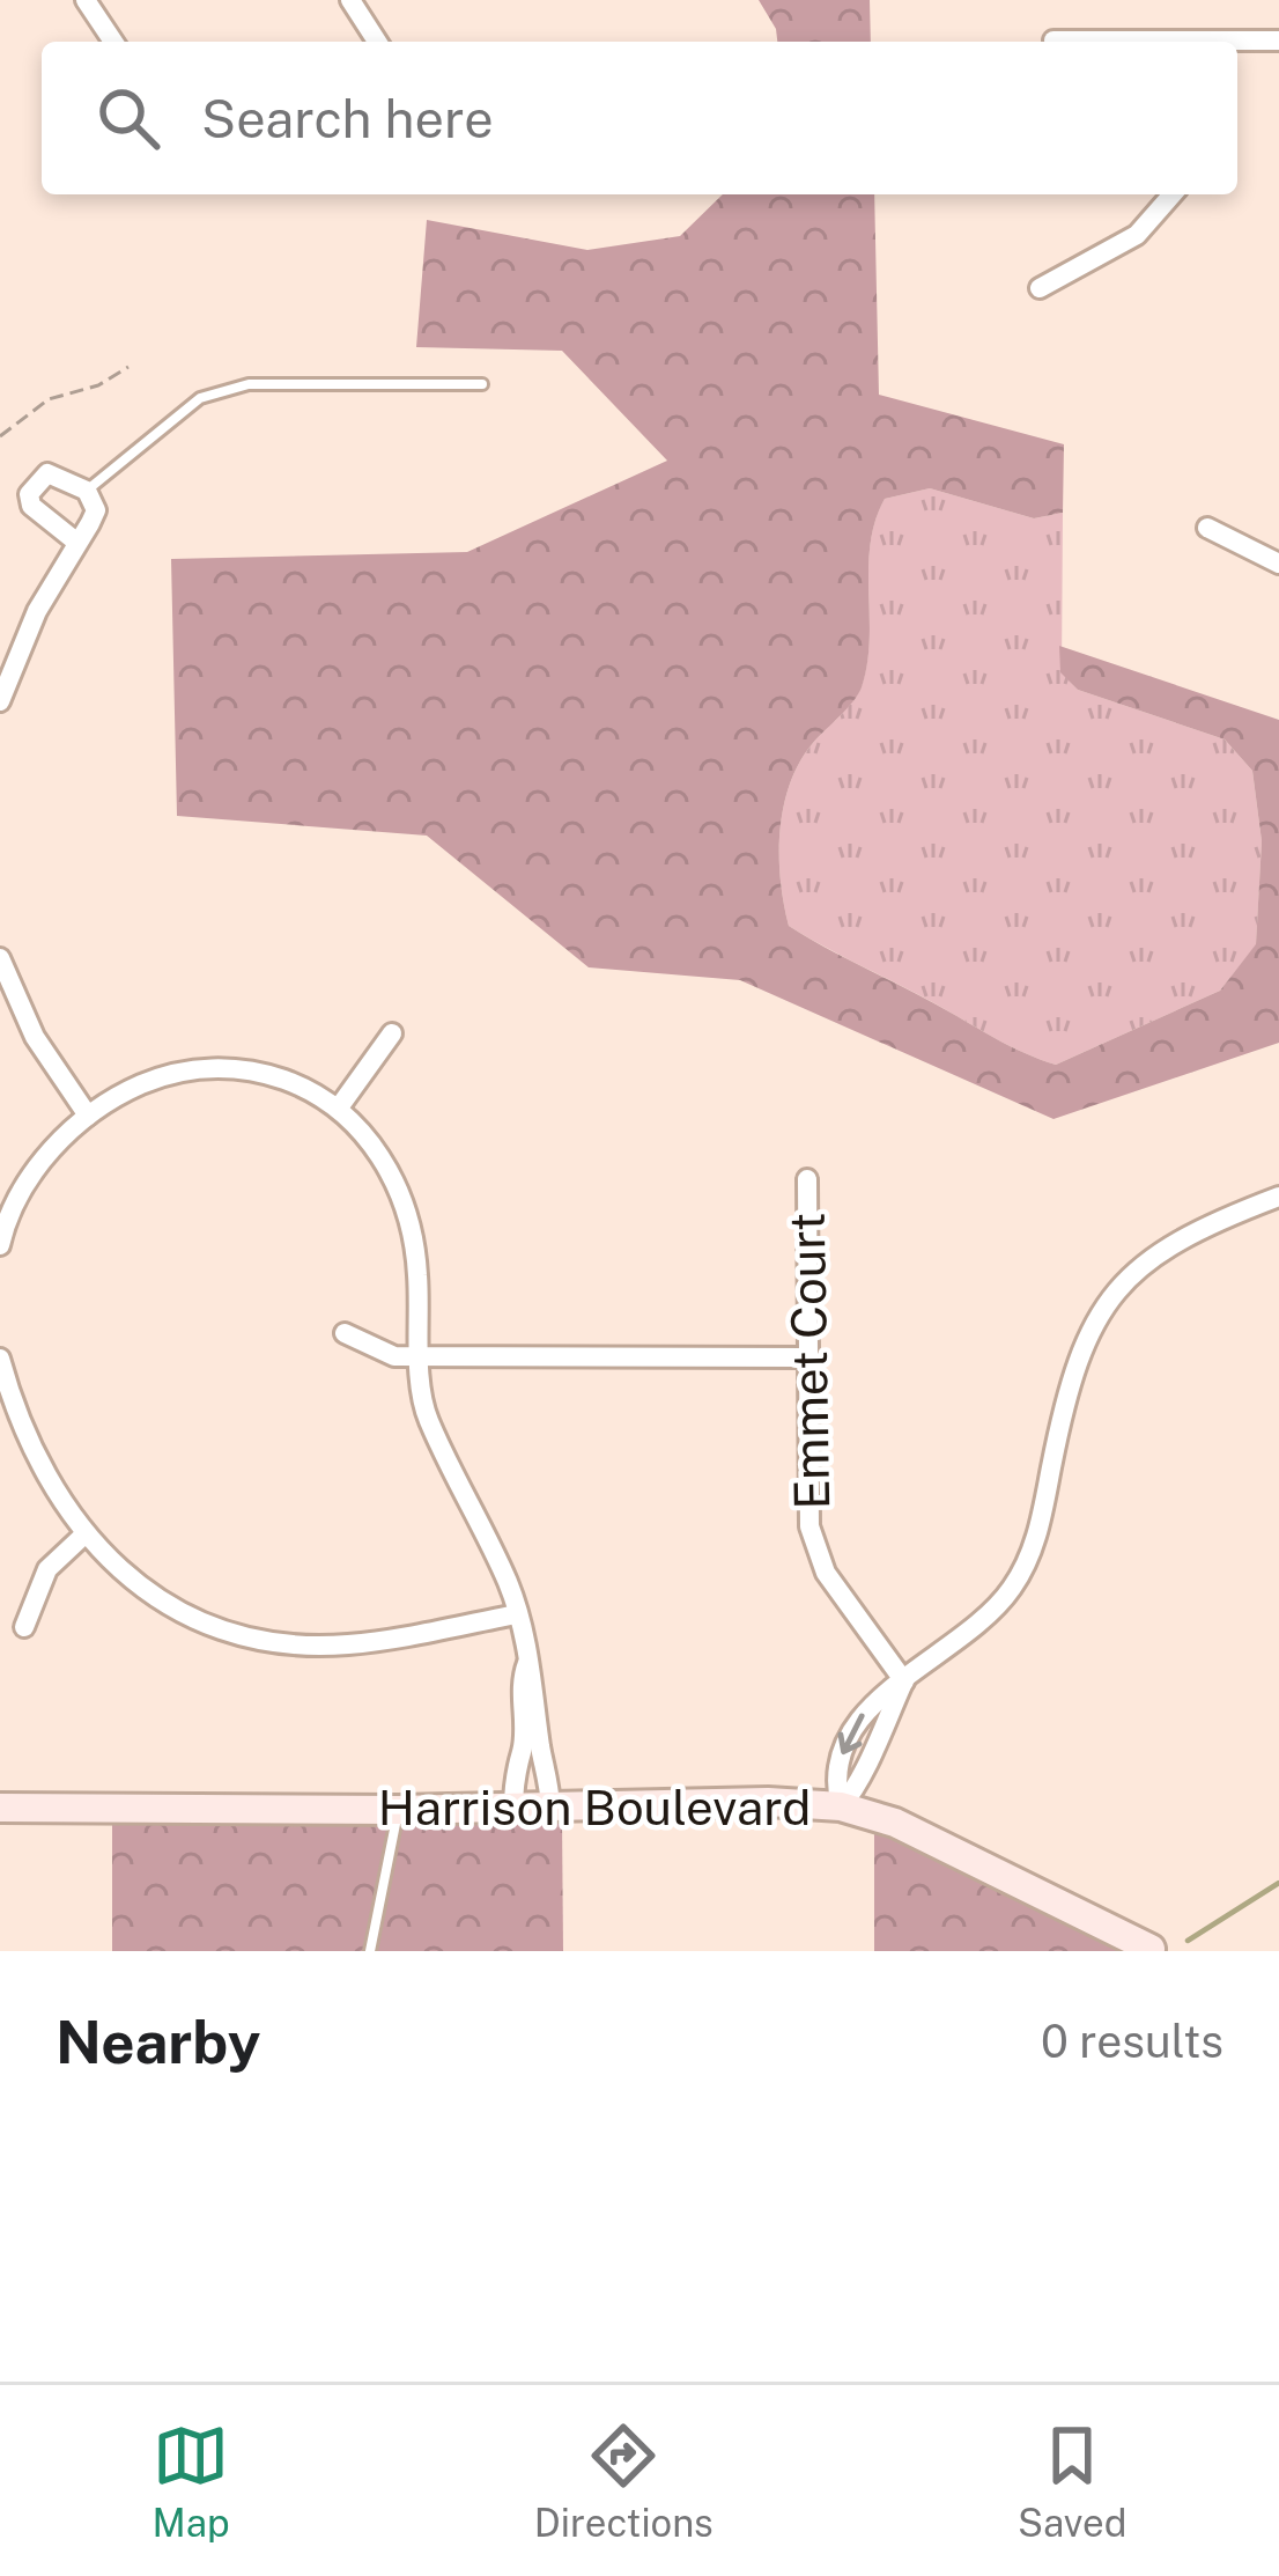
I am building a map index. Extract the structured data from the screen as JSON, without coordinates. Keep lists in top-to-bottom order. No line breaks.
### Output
{"streets":{"street":["Emmet Court","Harrison Boulevard"]},"page":{"search":"Search here","heading":["Nearby","0 results"],"nav":["Map","Directions","Saved"]}}
